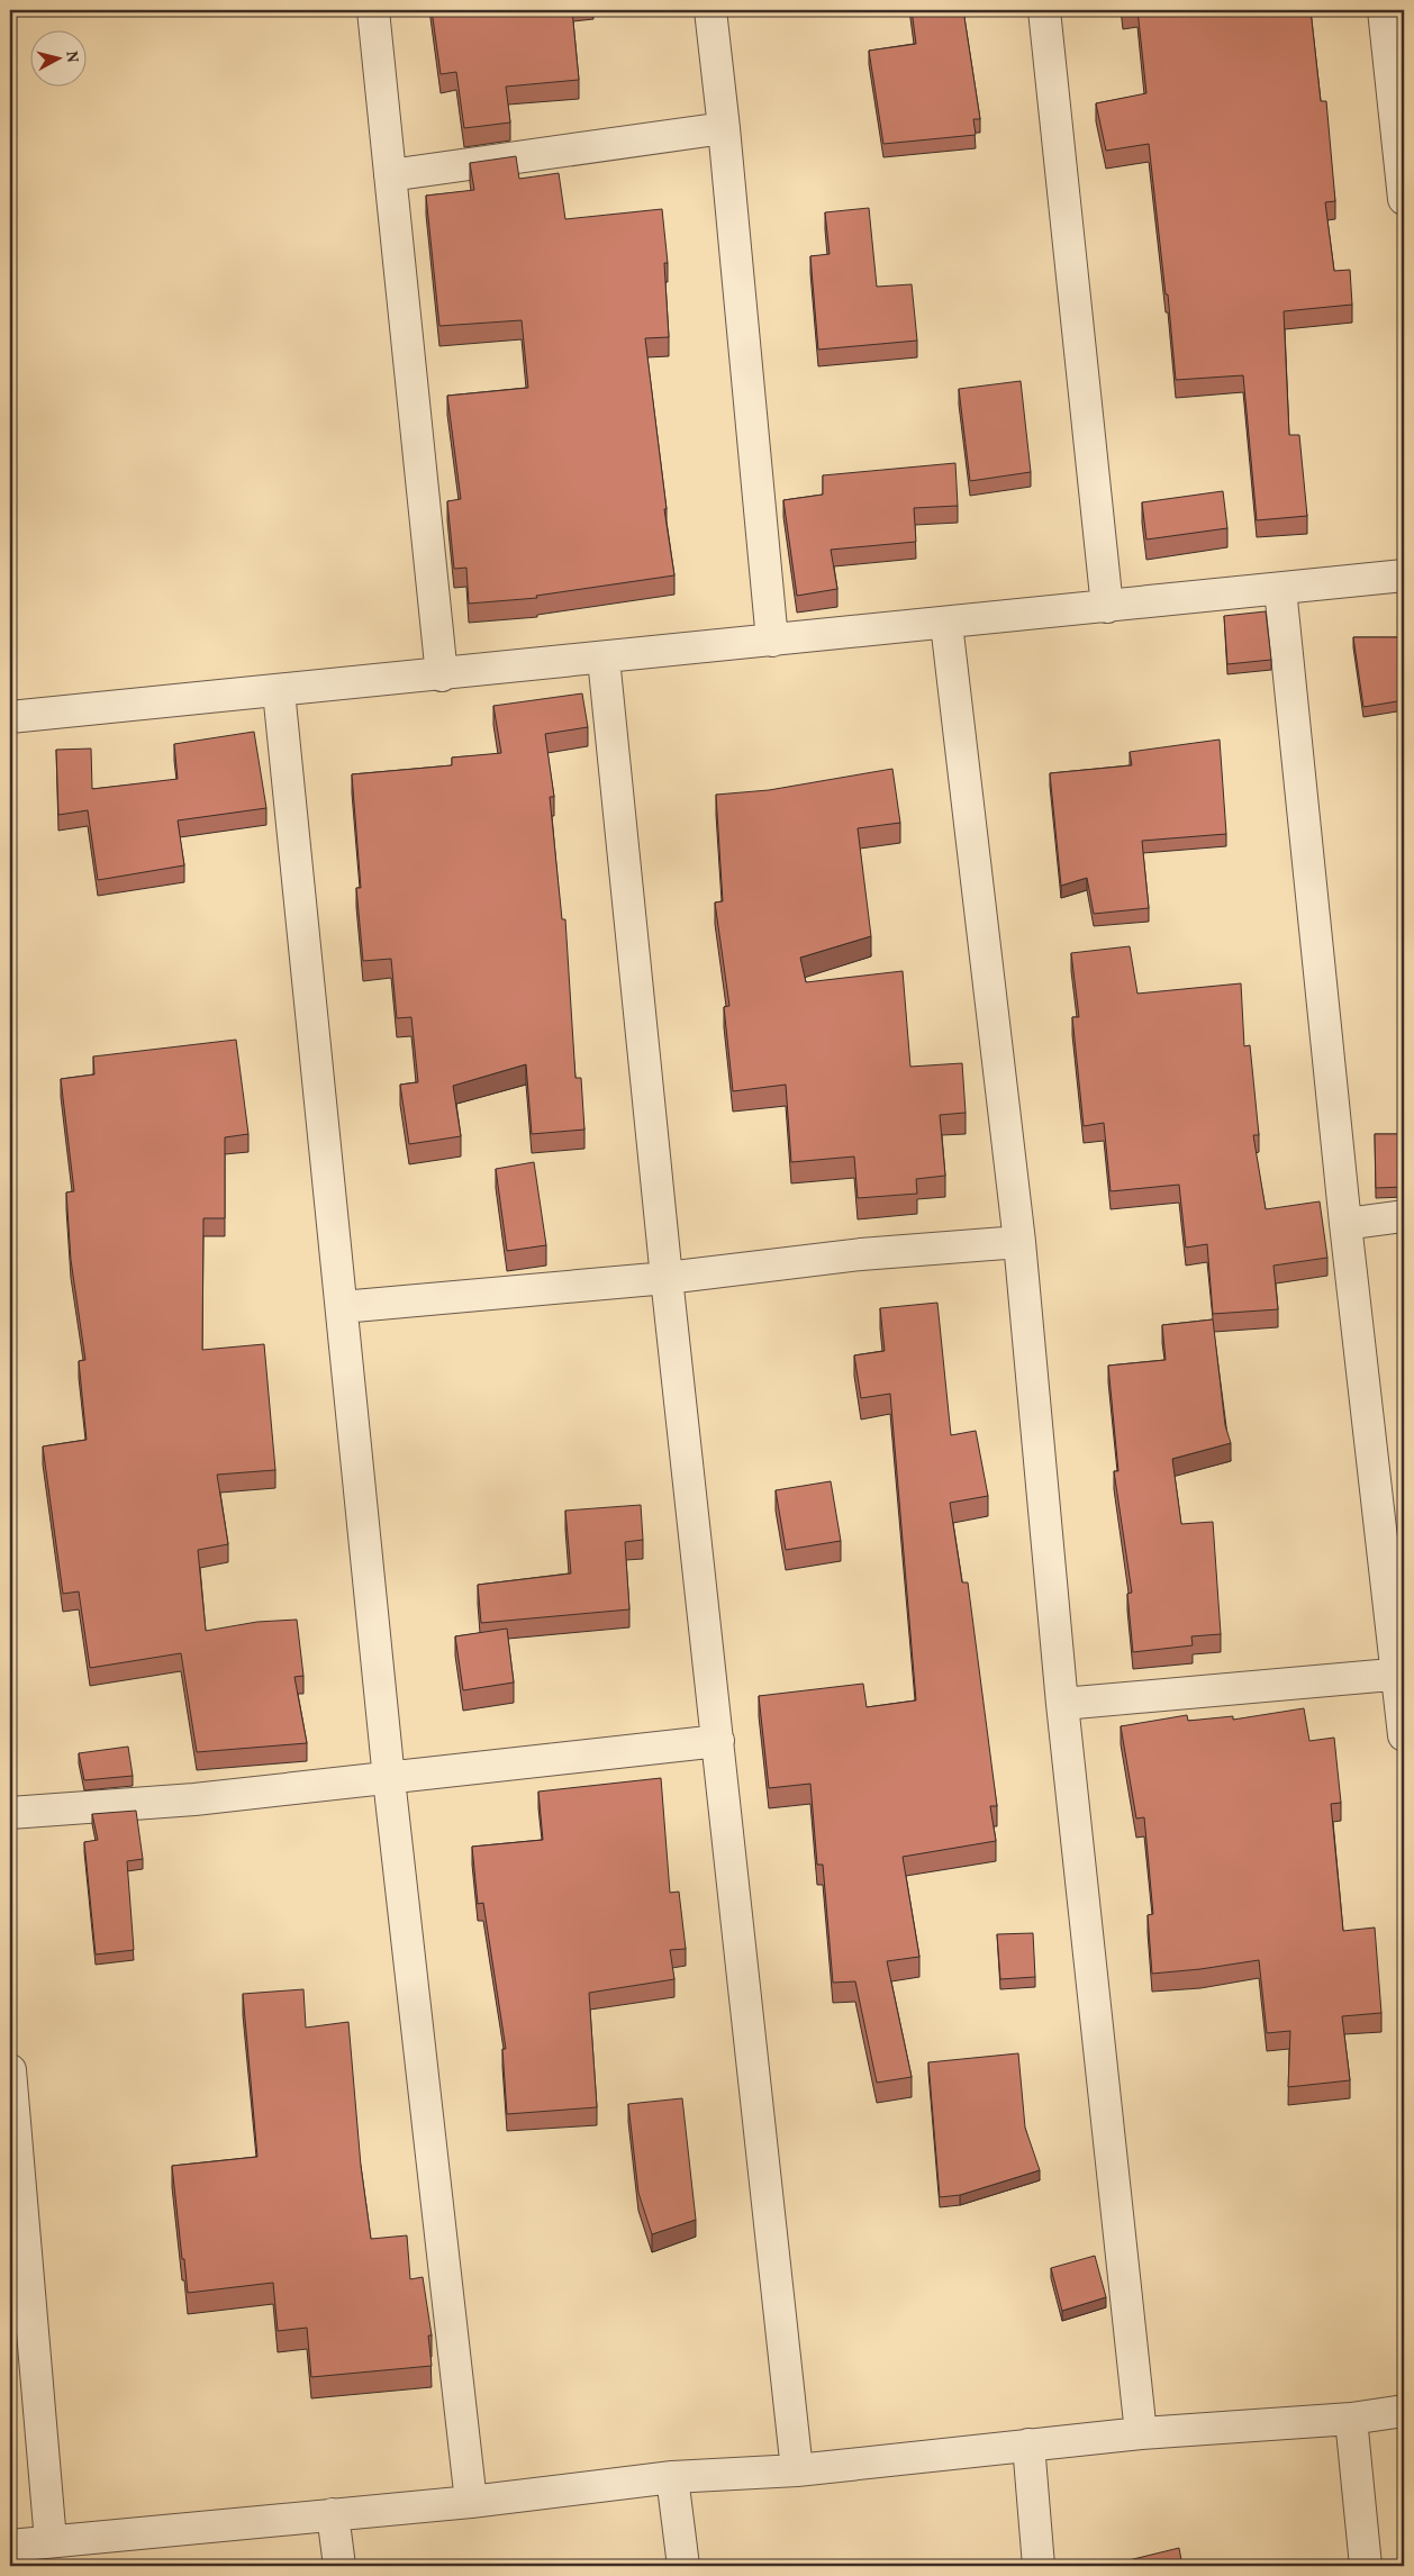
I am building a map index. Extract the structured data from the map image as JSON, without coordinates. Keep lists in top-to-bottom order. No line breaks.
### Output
{"north":"right"}
